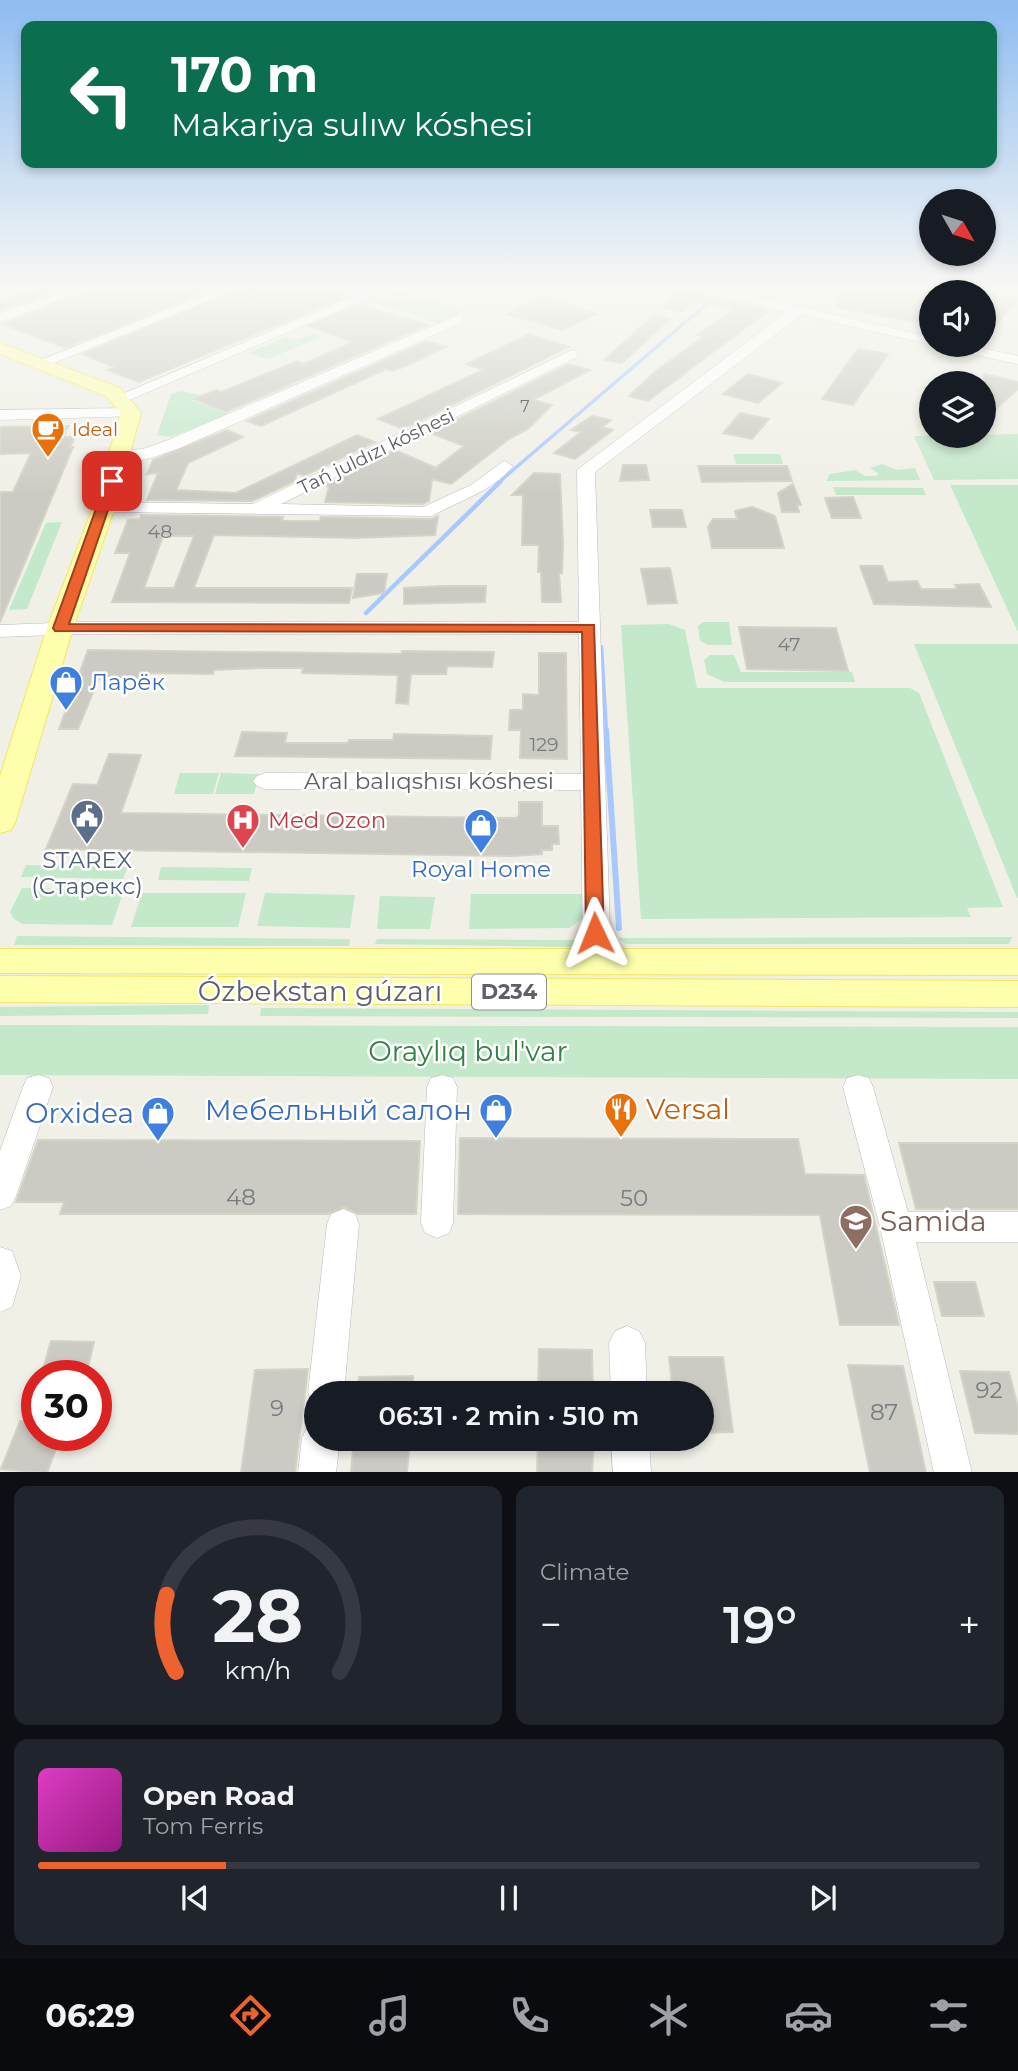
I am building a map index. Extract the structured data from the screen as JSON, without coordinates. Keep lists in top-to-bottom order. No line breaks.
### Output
{"streets":{"main road":["Ózbekstan gúzarı","D234"],"street":["Tań juldızı kóshesi","Aral balıqshısı kóshesi"]},"parks":["Oraylıq bul'var"],"places":{"cafe":["Ideal"],"shop":["Ларёк","Royal Home","Мебельный салон","Orxidea"],"public building":["STAREX (Старекс)"],"hospital":["Med Ozon"],"restaurant":["Versal"],"school or university":["Samida"]},"house_numbers":["7","48","47","129","48","50","92","9","87"],"north":"bottom right","page":{"turn":["170 m","Makariya sulıw kóshesi"],"limit":"30","trip":"06:31 · 2 min · 510 m","tile":"Climate","heat":["−","19°","+"],"song":["Open Road","Tom Ferris"],"tabs":"06:29","gauge":["28","km/h"]}}
